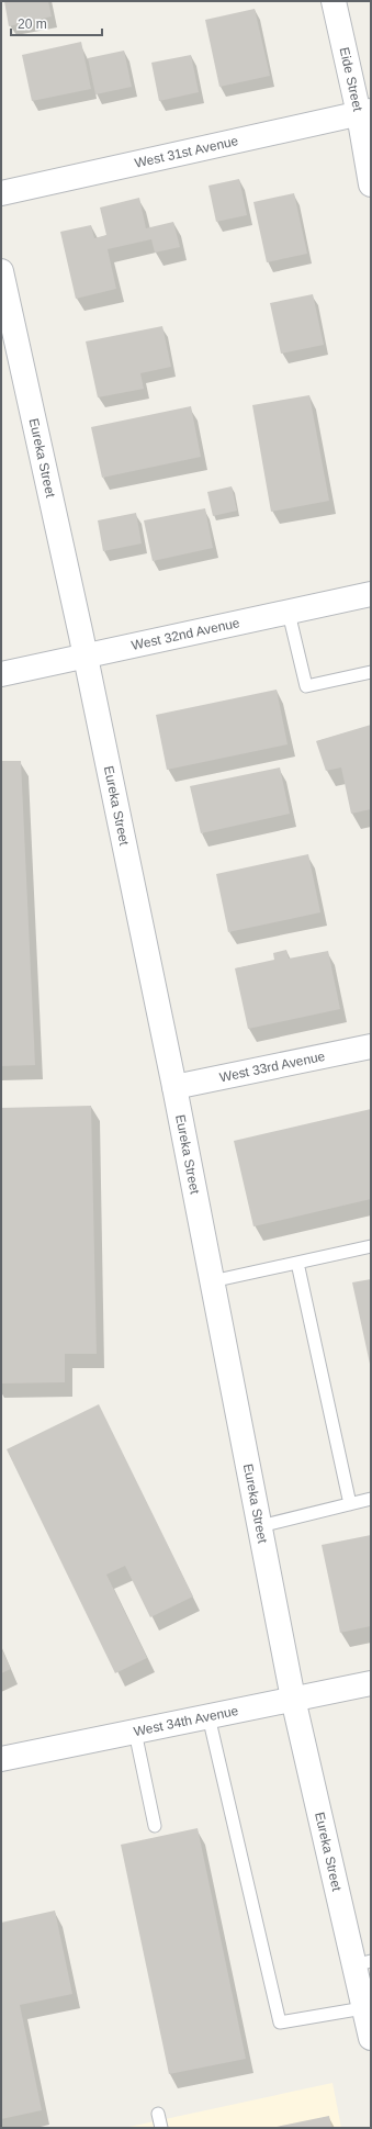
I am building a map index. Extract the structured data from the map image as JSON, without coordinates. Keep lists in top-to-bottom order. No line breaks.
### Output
{"streets":{"street":["Eide Street","West 31st Avenue","Eureka Street","West 32nd Avenue","West 33rd Avenue","West 34th Avenue"]},"crossings":[["Eide Street","West 31st Avenue"],["Eureka Street","West 32nd Avenue"],["Eureka Street","West 33rd Avenue"],["Eureka Street","West 34th Avenue"]],"scale_bar":"20 m"}
